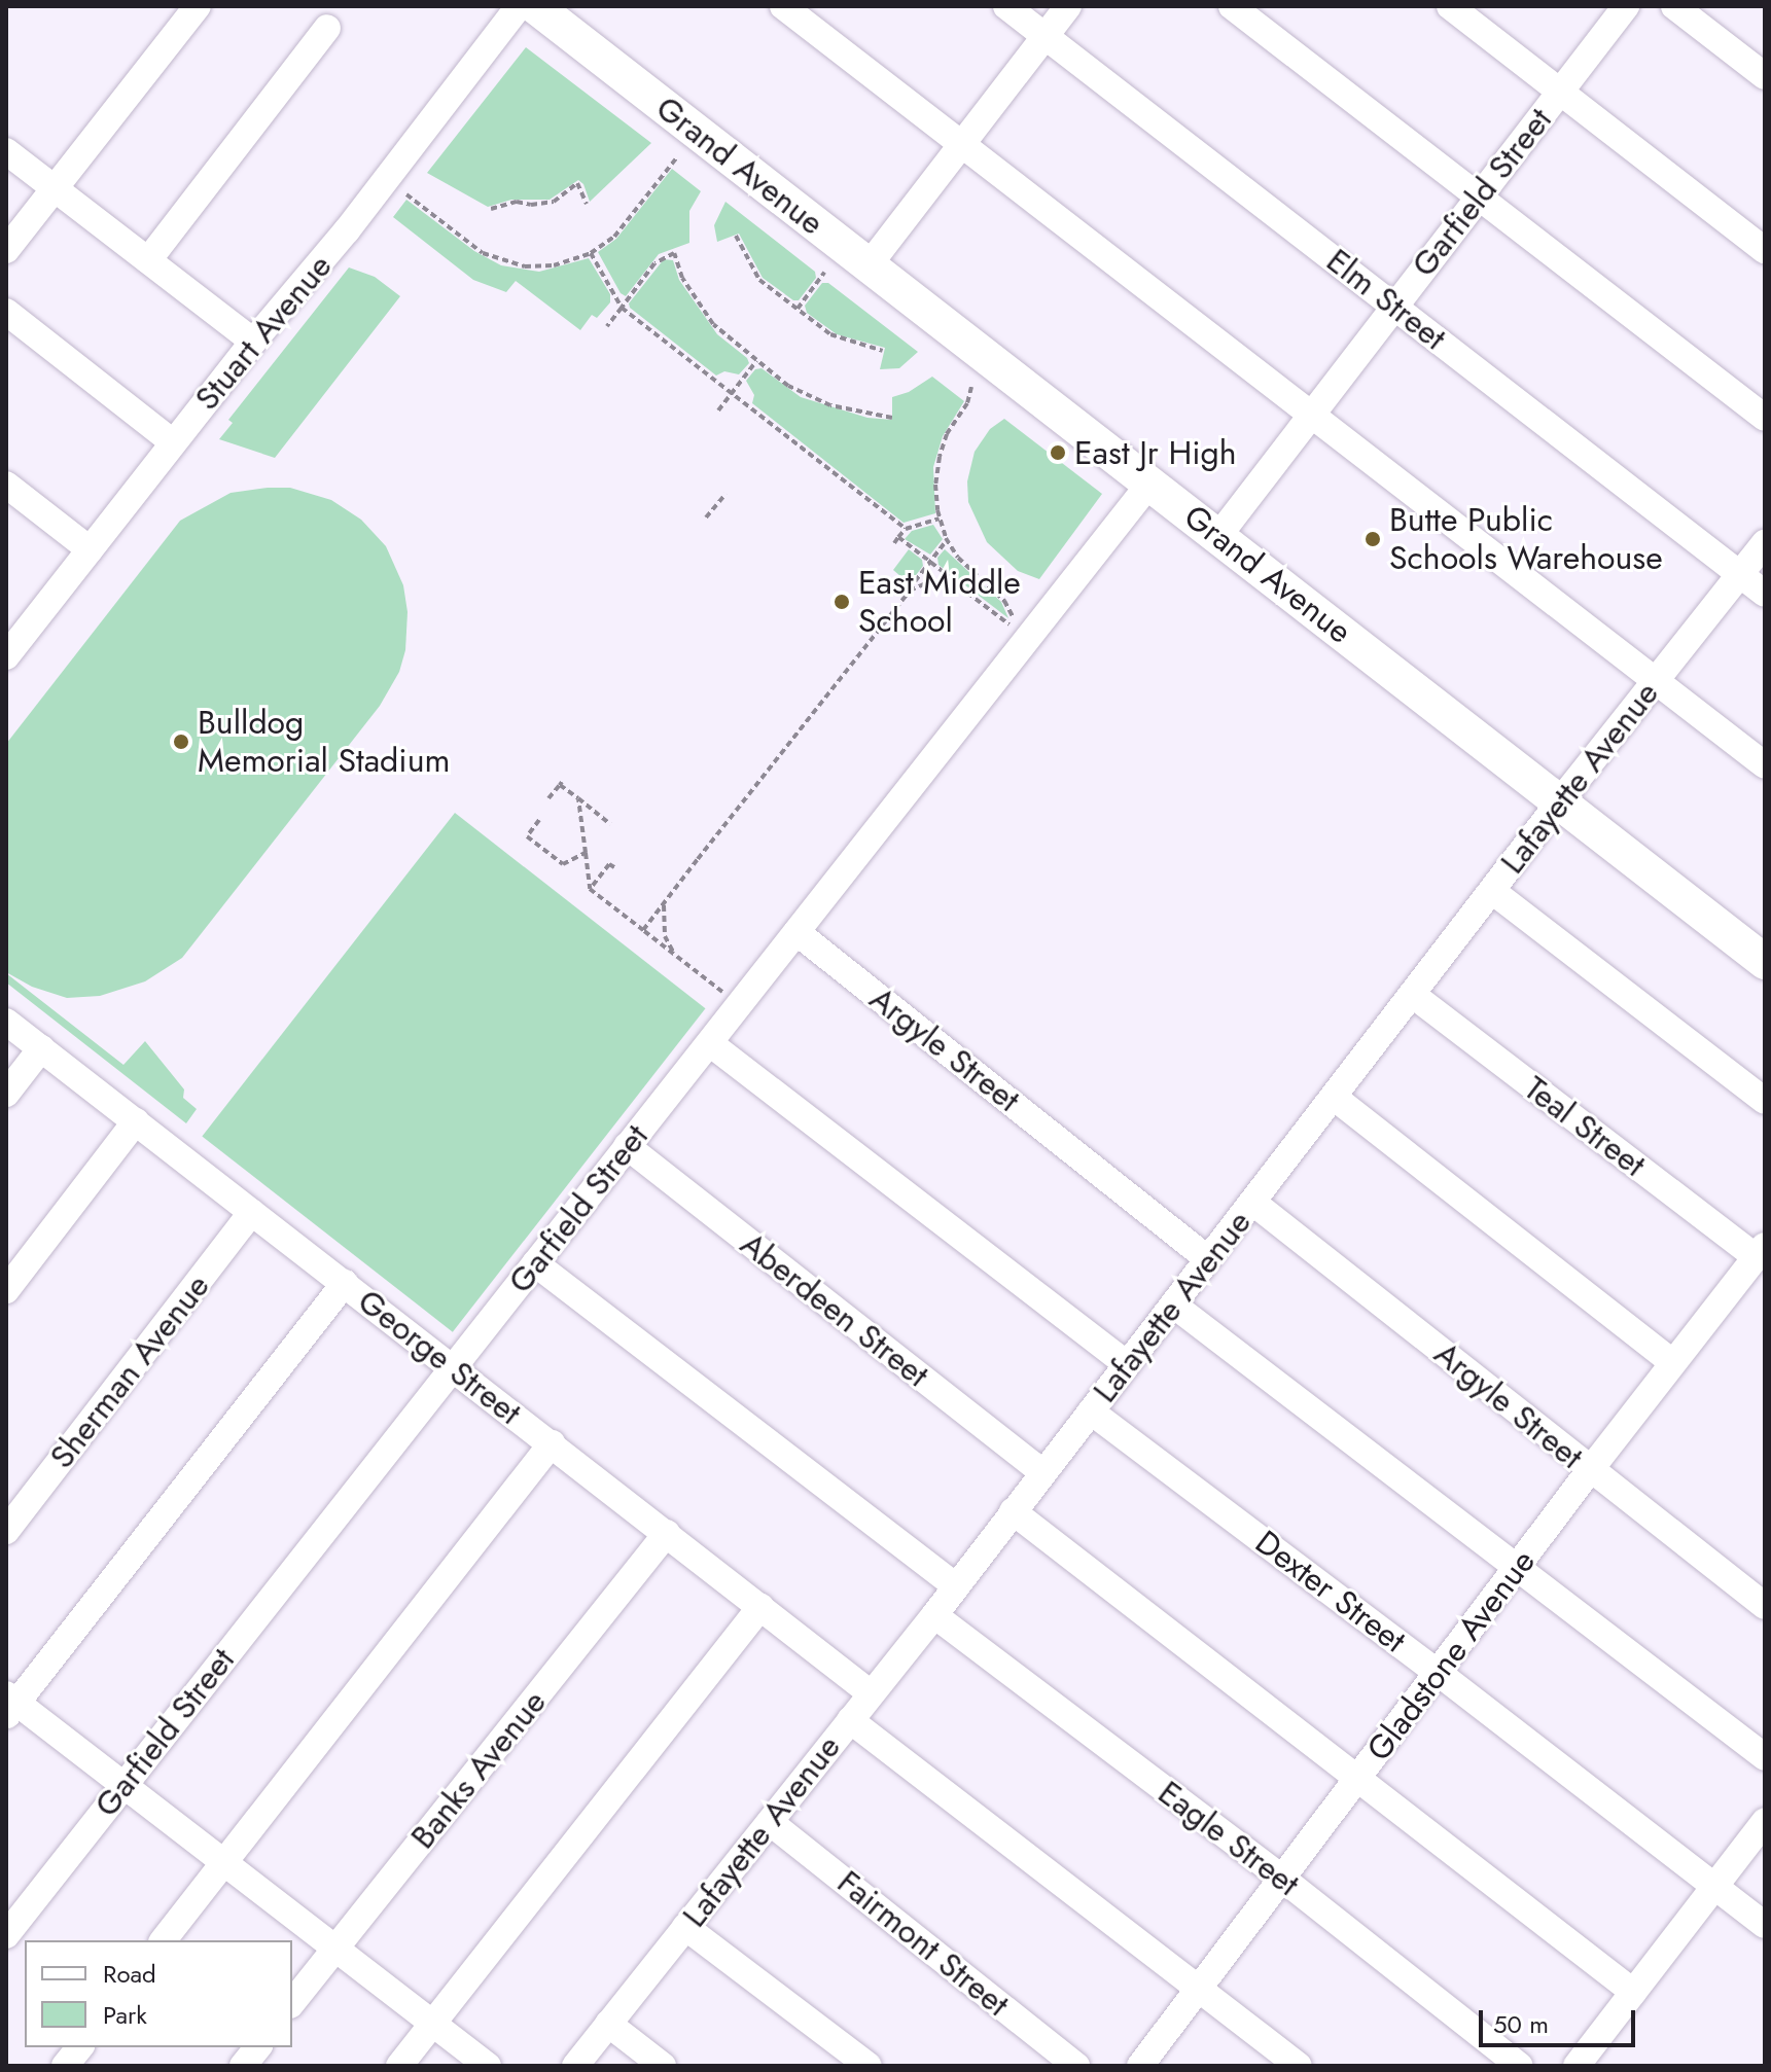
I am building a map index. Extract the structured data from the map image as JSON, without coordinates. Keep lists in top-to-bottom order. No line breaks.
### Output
{"streets":{"main road":["Grand Avenue"],"street":["Garfield Street","Elm Street","Stuart Avenue","Lafayette Avenue","Argyle Street","Teal Street","Aberdeen Street","George Street","Sherman Avenue","Dexter Street","Gladstone Avenue","Banks Avenue","Eagle Street","Fairmont Street"]},"crossings":[["Grand Avenue","Garfield Street"],["Grand Avenue","Lafayette Avenue"],["Garfield Street","Elm Street"],["Garfield Street","Argyle Street"],["Garfield Street","Aberdeen Street"],["Garfield Street","George Street"],["Elm Street","Lafayette Avenue"],["Lafayette Avenue","Argyle Street"],["Lafayette Avenue","Teal Street"],["Lafayette Avenue","Aberdeen Street"],["Lafayette Avenue","George Street"],["Lafayette Avenue","Dexter Street"],["Lafayette Avenue","Eagle Street"],["Lafayette Avenue","Fairmont Street"],["Argyle Street","Gladstone Avenue"],["Teal Street","Gladstone Avenue"],["George Street","Sherman Avenue"],["George Street","Banks Avenue"],["Dexter Street","Gladstone Avenue"],["Gladstone Avenue","Eagle Street"]],"places":["East Jr High","Butte Public Schools Warehouse","East Middle School","Bulldog Memorial Stadium"],"legend":["Road","Park"],"scale_bar":"50 m"}
